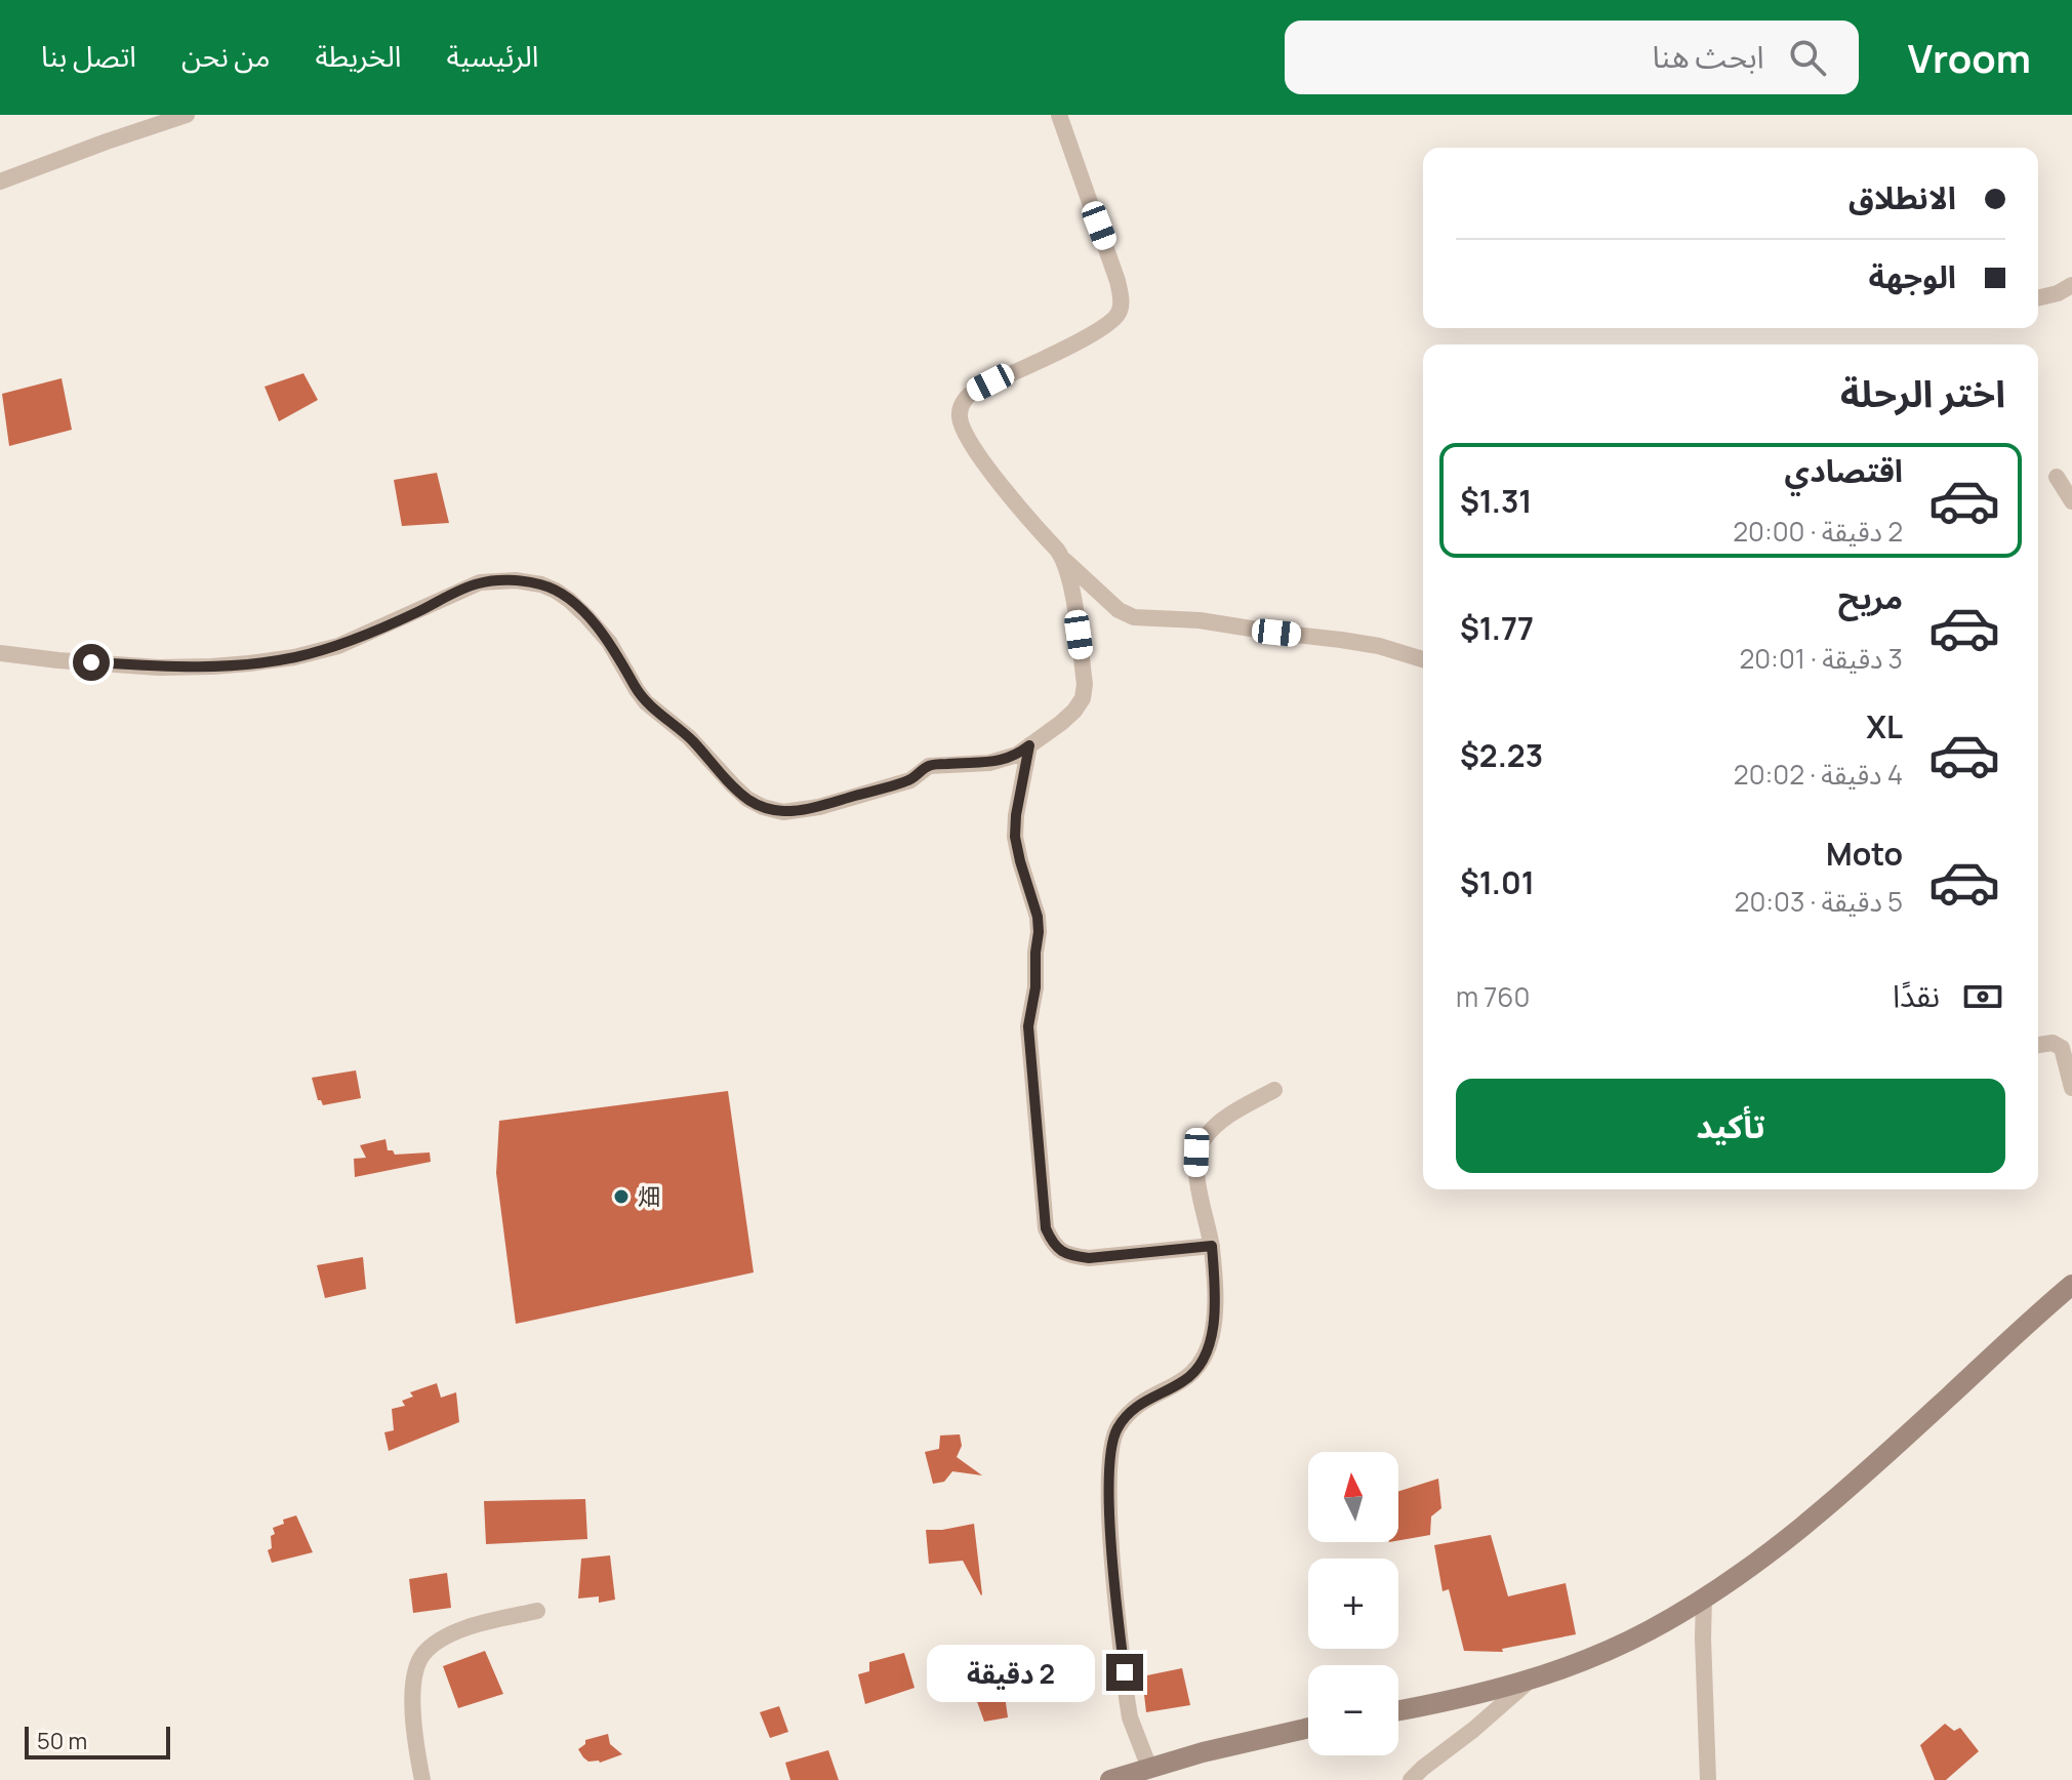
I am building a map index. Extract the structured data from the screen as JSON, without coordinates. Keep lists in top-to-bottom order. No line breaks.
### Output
{"places":["畑"],"scale_bar":"50 m","north":"top","page":{"header":"Vroom","search":"ابحث هنا","nav":["الرئيسية","الخريطة","من نحن","اتصل بنا"],"banner":["الانطلاق","الوجهة"],"heading":"اختر الرحلة","list":[{"name":"اقتصادي","note":"2 دقيقة · 20:00","value":"$1.31"},{"name":"مريح","note":"3 دقيقة · 20:01","value":"$1.77"},{"name":"XL","note":"4 دقيقة · 20:02","value":"$2.23"},{"name":"Moto","note":"5 دقيقة · 20:03","value":"$1.01"}],"pay":["نقدًا","760 m"],"buttons":"تأكيد","map_buttons":["+","−"],"bubble":"2 دقيقة","scale":"50 m"}}
